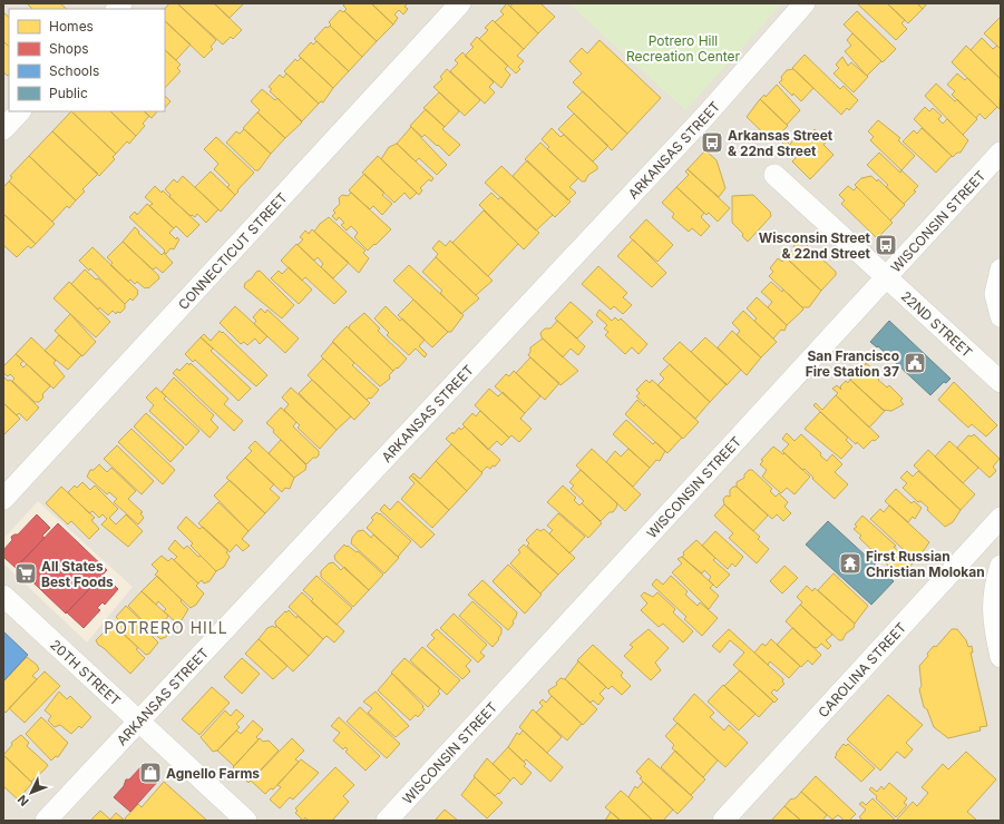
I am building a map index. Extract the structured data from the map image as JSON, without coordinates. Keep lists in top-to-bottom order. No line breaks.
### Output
{"streets":{"street":["ARKANSAS STREET","WISCONSIN STREET","CONNECTICUT STREET","22ND STREET","CAROLINA STREET","20TH STREET"]},"crossings":[["ARKANSAS STREET","20TH STREET"],["WISCONSIN STREET","22ND STREET"]],"districts":["POTRERO HILL"],"parks":["Potrero Hill Recreation Center"],"places":{"bus stop":["Arkansas Street & 22nd Street","Wisconsin Street & 22nd Street"],"public building":["San Francisco Fire Station 37"],"temple":["First Russian Christian Molokan"],"supermarket":["All States Best Foods"],"shop":["Agnello Farms"]},"legend":["Homes","Shops","Schools","Public"],"north":"bottom left"}
